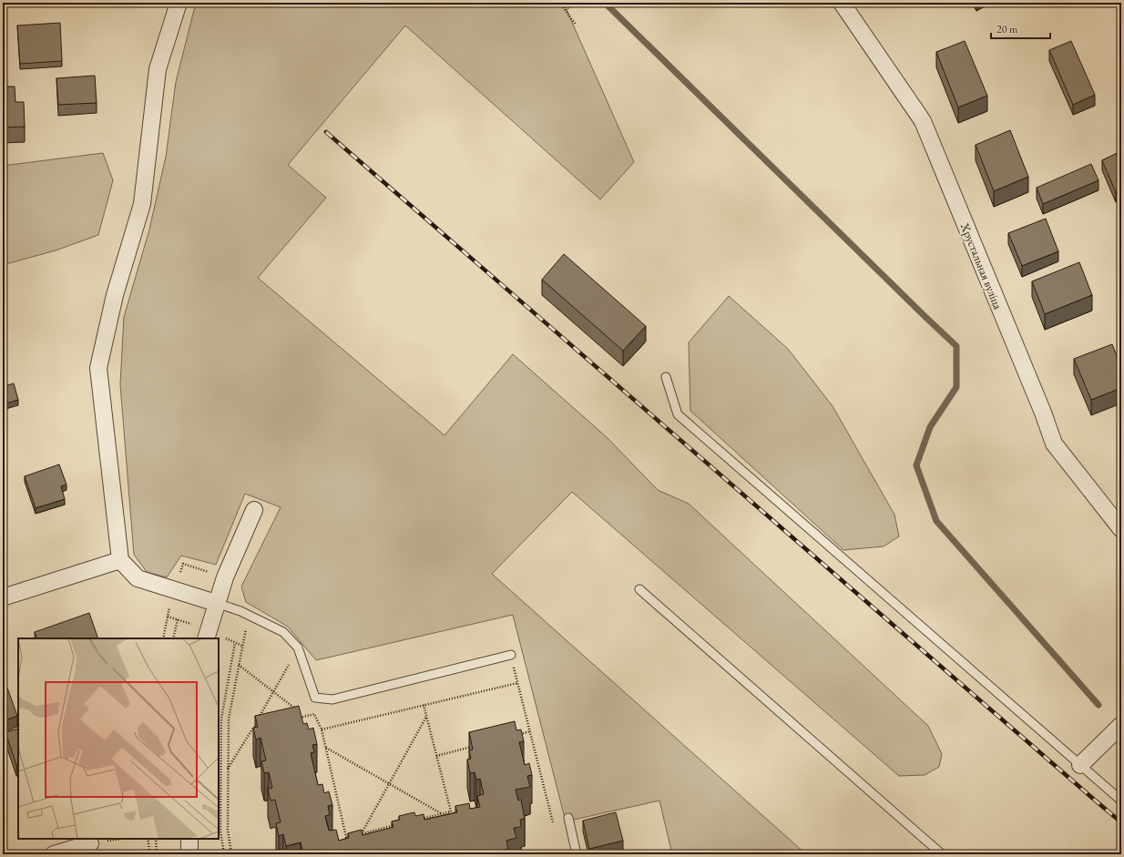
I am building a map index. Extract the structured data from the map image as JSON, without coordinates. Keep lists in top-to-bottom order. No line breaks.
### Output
{"streets":{"street":["Хрустальная вуліца"]},"scale_bar":"20 m"}
